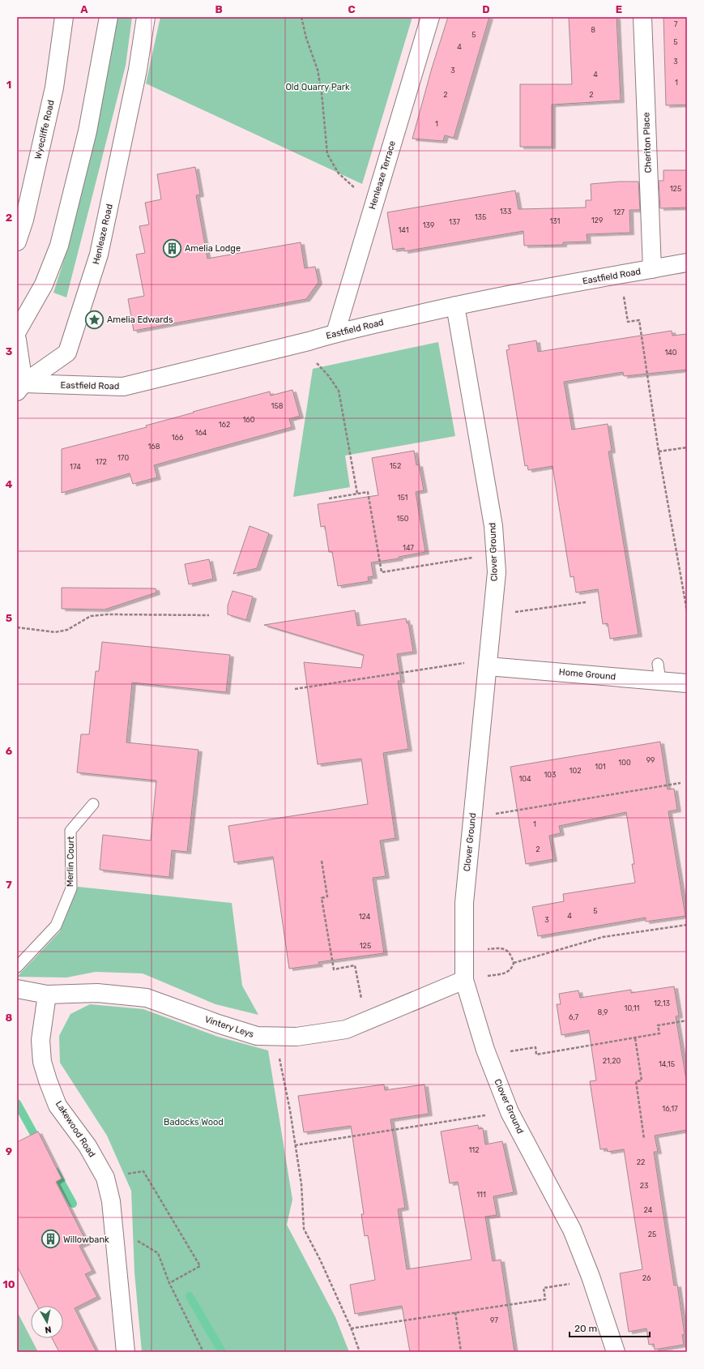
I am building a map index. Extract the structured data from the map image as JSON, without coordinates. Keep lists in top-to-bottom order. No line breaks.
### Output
{"streets":{"street":["Wyecliffe Road","Cheriton Place","Henleaze Terrace","Henleaze Road","Eastfield Road","Clover Ground","Home Ground","Vintery Leys","Lakewood Road"],"lane":["Merlin Court"]},"crossings":[["Cheriton Place","Eastfield Road"],["Henleaze Terrace","Eastfield Road"],["Henleaze Road","Eastfield Road"],["Eastfield Road","Clover Ground"],["Clover Ground","Home Ground"],["Clover Ground","Vintery Leys"],["Vintery Leys","Lakewood Road"]],"parks":["Old Quarry Park","Badocks Wood"],"places":{"building":["Amelia Lodge","Willowbank"],"place":["Amelia Edwards"]},"house_numbers":["7","8","5","5","4","3","3","4","1","2","2","1","125","133","127","135","129","131","137","139","141","140","158","160","162","164","166","168","170","172","152","174","151","150","147","99","100","101","102","103","104","1","2","5","4","124","3","125","12,13","10,11","8,9","6,7","21,20","14,15","16,17","112","22","23","111","24","25","26","97"],"scale_bar":"20 m","north":"bottom","grid":{"columns":["A","B","C","D","E"],"rows":["1","2","3","4","5","6","7","8","9","10"]}}
